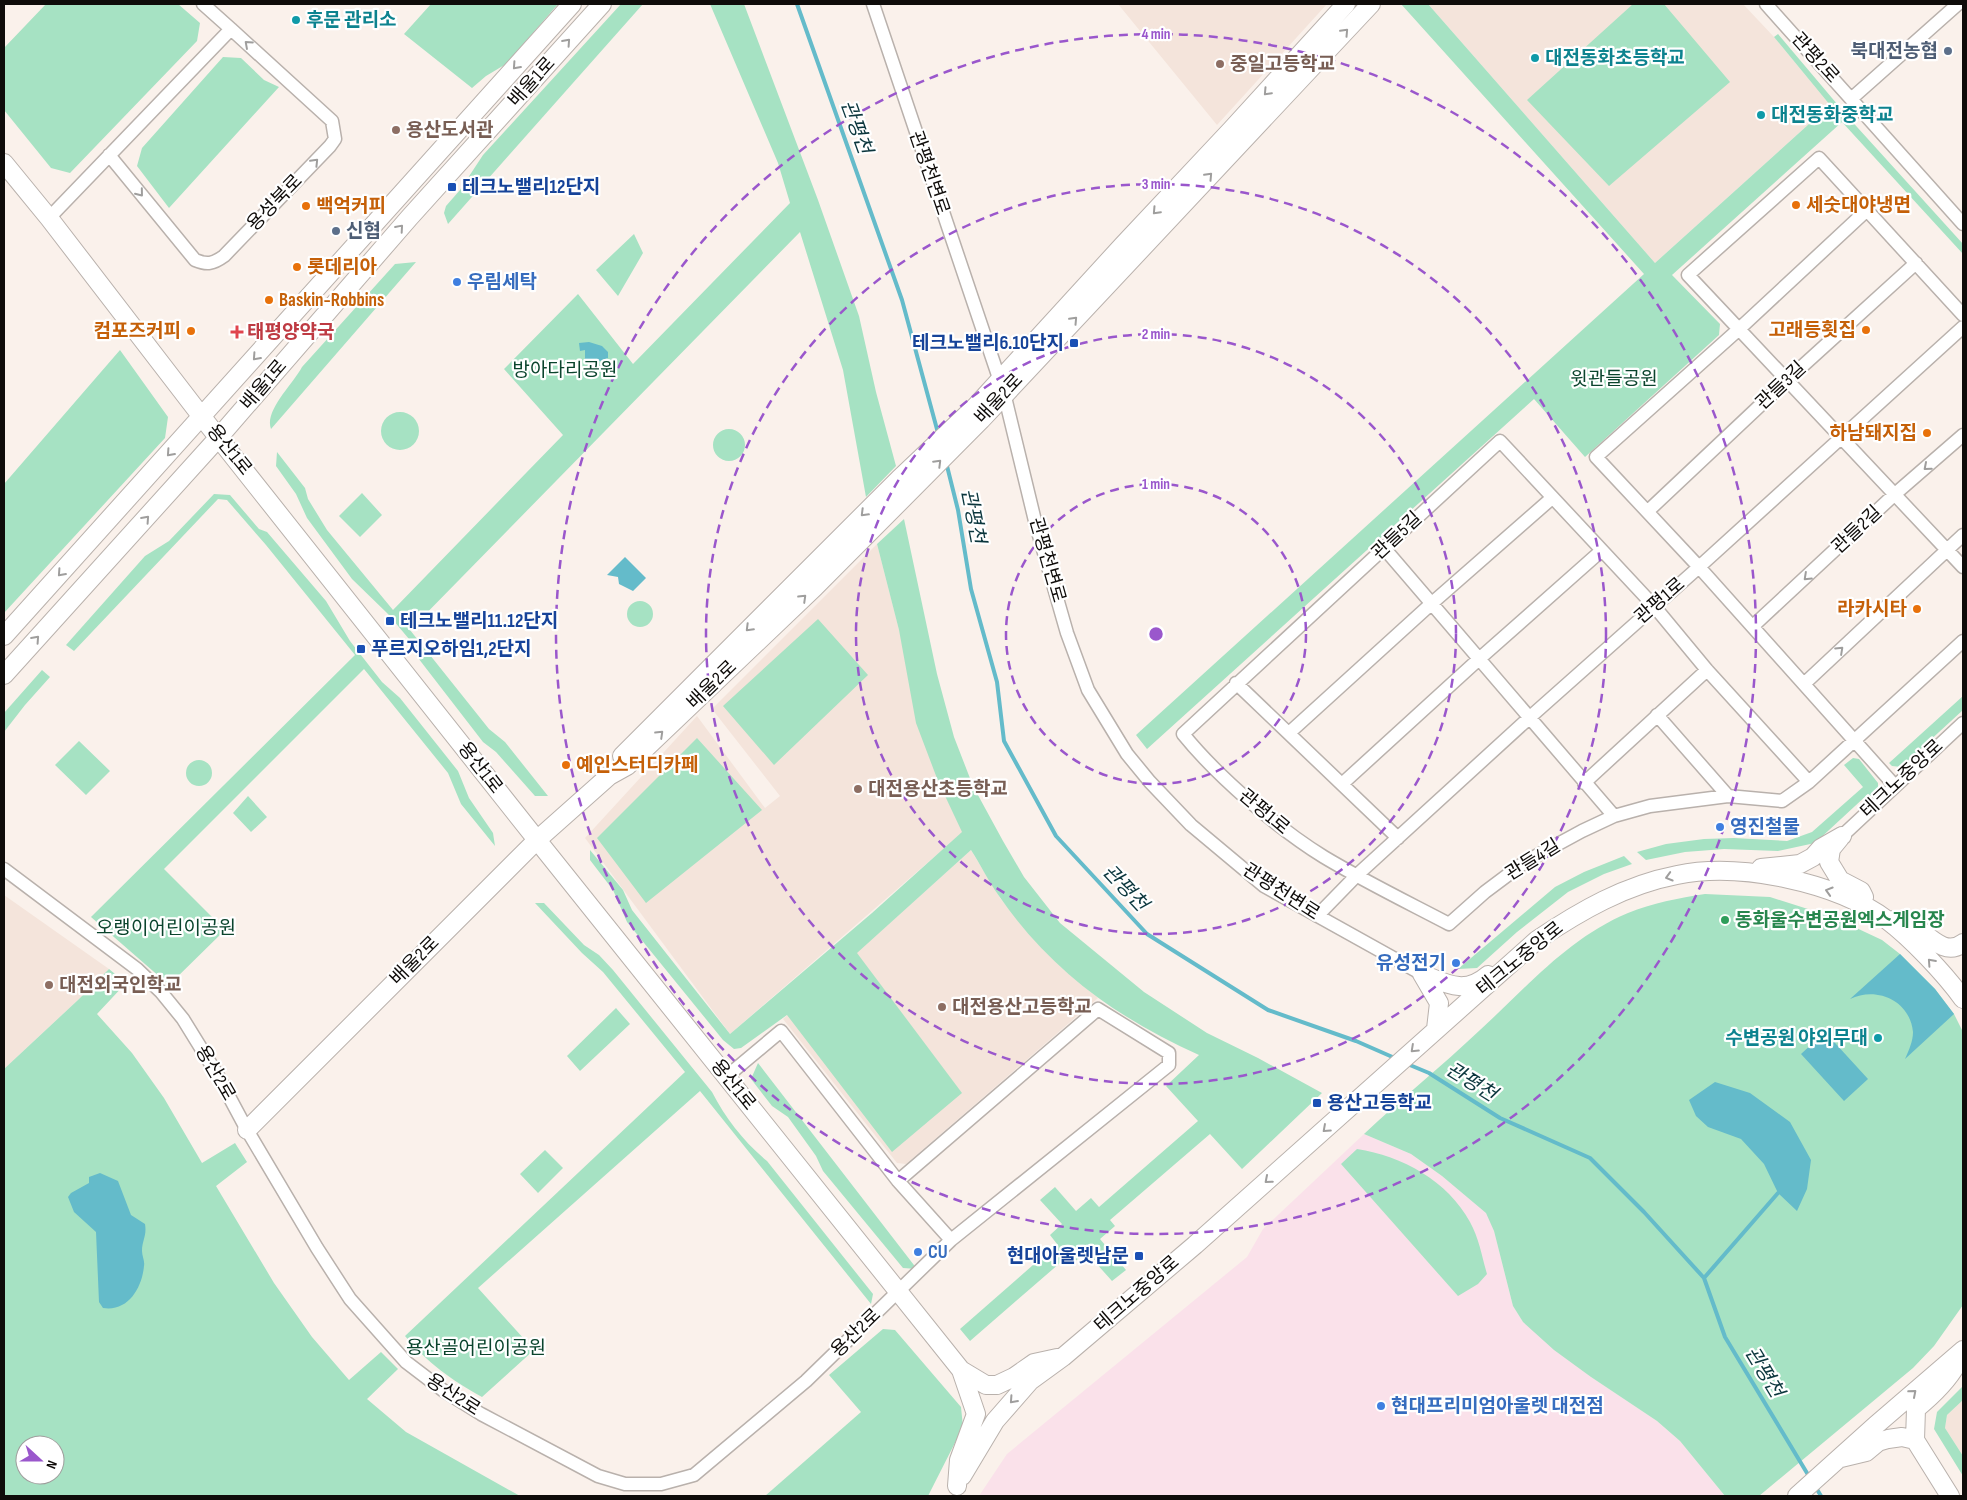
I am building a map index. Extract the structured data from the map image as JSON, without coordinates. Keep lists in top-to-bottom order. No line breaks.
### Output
{"streets":{"main road":["배울1로","배울2로","용산1로","테크노중앙로"],"street":["관평2로","관평천변로","용성북로","관들3길","관들2길","관들5길","관평1로","관들4길","용산2로"]},"crossings":[["배울1로","용산1로"],["관평천변로","배울2로"],["관평천변로","관평1로"],["배울2로","용산1로"],["배울2로","용산2로"],["용산1로","용산2로"],["관들5길","관평1로"],["관평1로","관들4길"]],"one_way":["테크노중앙로"],"water":["관평천"],"parks":["방아다리공원","윗관들공원","오랭이어린이공원","용산골어린이공원"],"places":{"other":["후문 관리소","북대전농협","대전동화초등학교","중일고등학교","대전동화중학교","용산도서관","세숫대야냉면","백억커피","신협","롯데리아","우림세탁","Baskin-Robbins","고래등횟집","컴포즈커피","하남돼지집","라카시타","예인스터디카페","대전용산초등학교","영진철물","동화울수변공원엑스게임장","유성전기","대전외국인학교","대전용산고등학교","수변공원 야외무대","CU","현대프리미엄아울렛 대전점"],"transit":["테크노밸리12단지","테크노밸리6.10단지","테크노밸리11.12단지","푸르지오하임1,2단지","용산고등학교","현대아울렛남문"],"health":["태평양약국"]},"north":"right","rings":["4 min","3 min","2 min","1 min"]}
